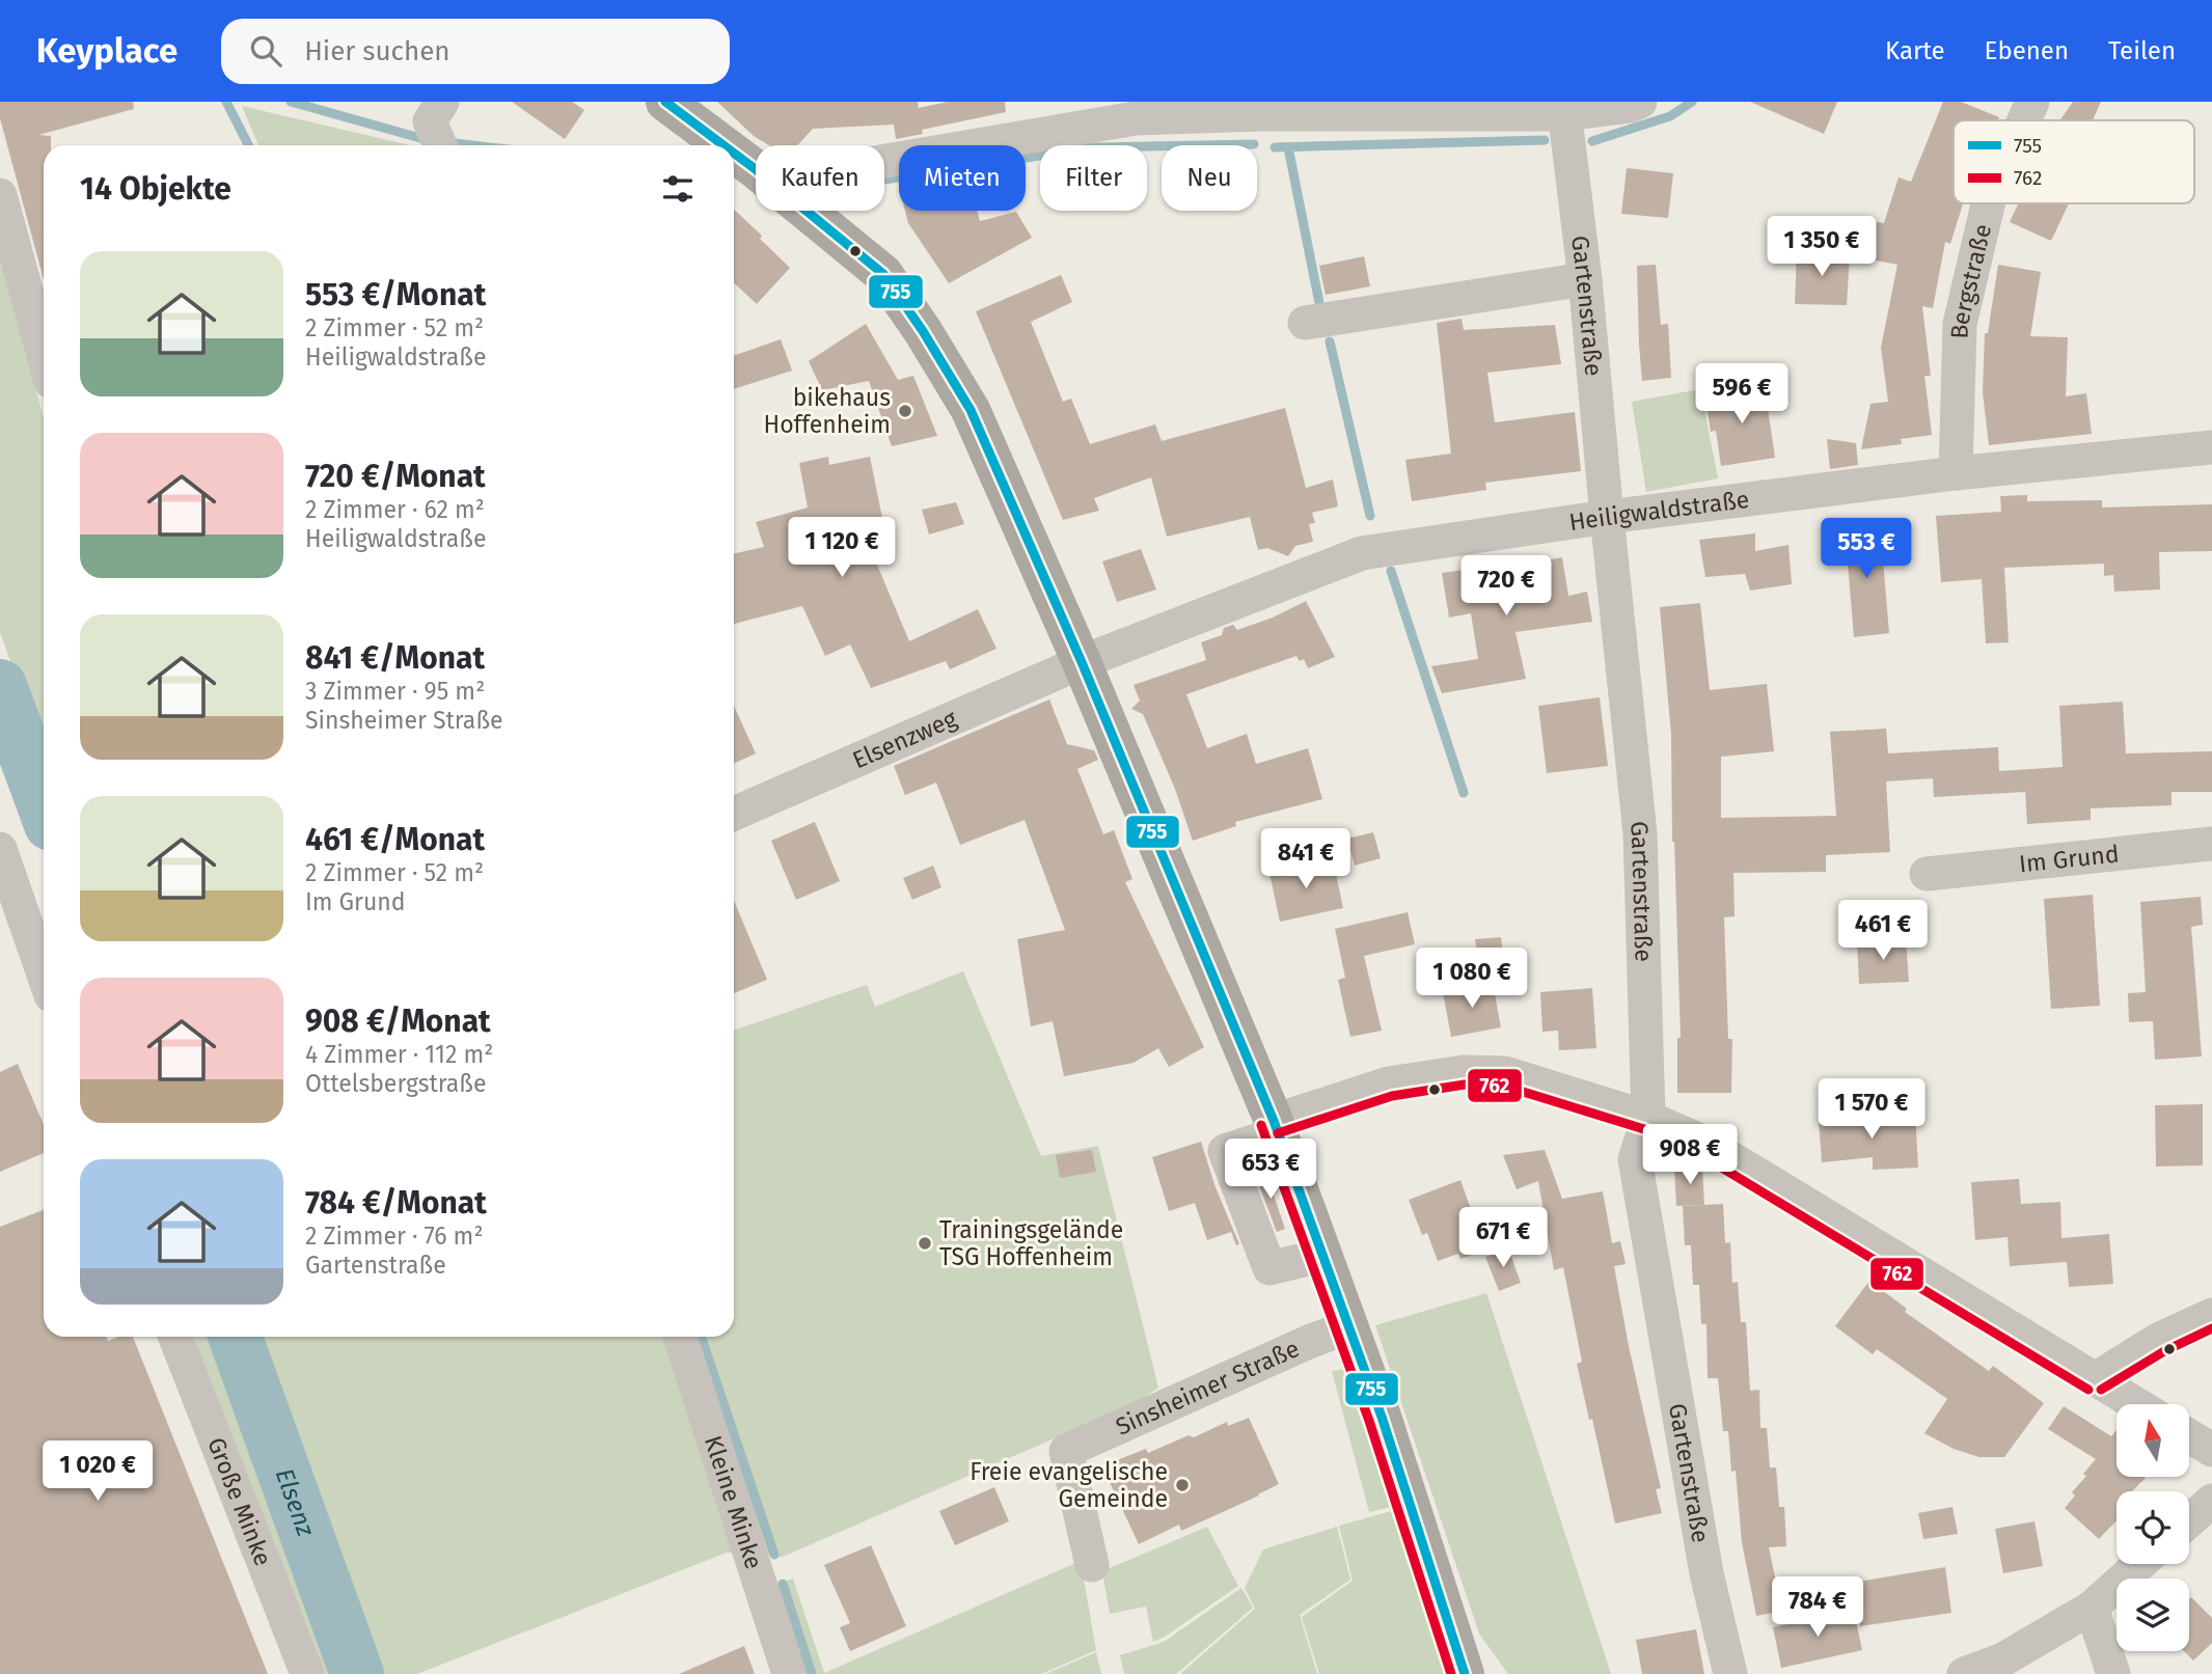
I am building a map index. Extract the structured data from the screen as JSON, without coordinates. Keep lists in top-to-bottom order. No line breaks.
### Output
{"streets":{"street":["Bergstraße","Gartenstraße","Heiligwaldstraße","Elsenzweg","Im Grund","Sinsheimer Straße","Große Minke","Kleine Minke"]},"crossings":[["Bergstraße","Heiligwaldstraße"],["Gartenstraße","Heiligwaldstraße"],["Heiligwaldstraße","Elsenzweg"]],"water":["Elsenz"],"places":["bikehaus Hoffenheim","Trainingsgelände TSG Hoffenheim","Freie evangelische Gemeinde"],"lines":["transit line 755","transit line 762"],"legend":["755","762"],"north":"top","page":{"header":"Keyplace","search":"Hier suchen","nav":["Karte","Ebenen","Teilen"],"chip":["Kaufen","Mieten","Filter","Neu"],"heading":"14 Objekte","price":["1 350 €","596 €","1 120 €","553 €","720 €","841 €","461 €","1 080 €","1 570 €","908 €","653 €","671 €","1 020 €","784 €"],"list":[{"name":"553 €/Monat","note":"2 Zimmer · 52 m² · Heiligwaldstraße"},{"name":"720 €/Monat","note":"2 Zimmer · 62 m² · Heiligwaldstraße"},{"name":"841 €/Monat","note":"3 Zimmer · 95 m² · Sinsheimer Straße"},{"name":"461 €/Monat","note":"2 Zimmer · 52 m² · Im Grund"},{"name":"908 €/Monat","note":"4 Zimmer · 112 m² · Ottelsbergstraße"},{"name":"784 €/Monat","note":"2 Zimmer · 76 m² · Gartenstraße"}]}}
